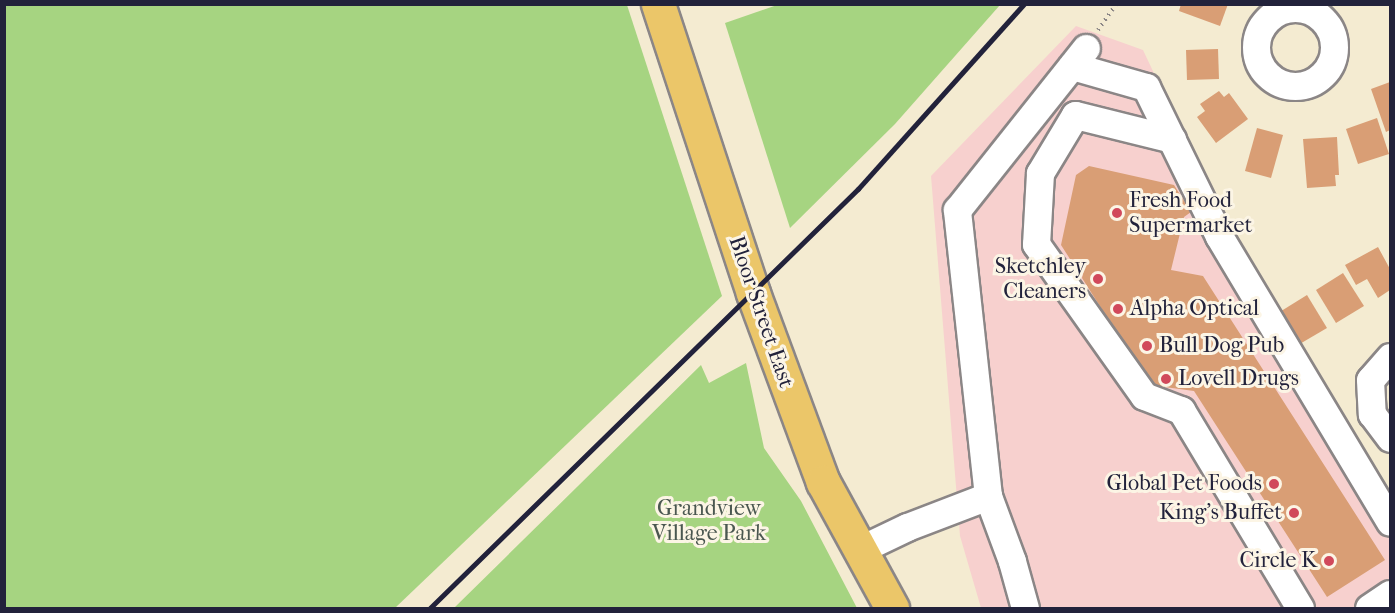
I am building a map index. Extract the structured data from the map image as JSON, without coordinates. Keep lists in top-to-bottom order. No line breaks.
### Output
{"streets":{"main road":["Bloor Street East"]},"parks":["Grandview Village Park"],"places":["Fresh Food Supermarket","Sketchley Cleaners","Alpha Optical","Bull Dog Pub","Lovell Drugs","Global Pet Foods","King's Buffet","Circle K"]}
